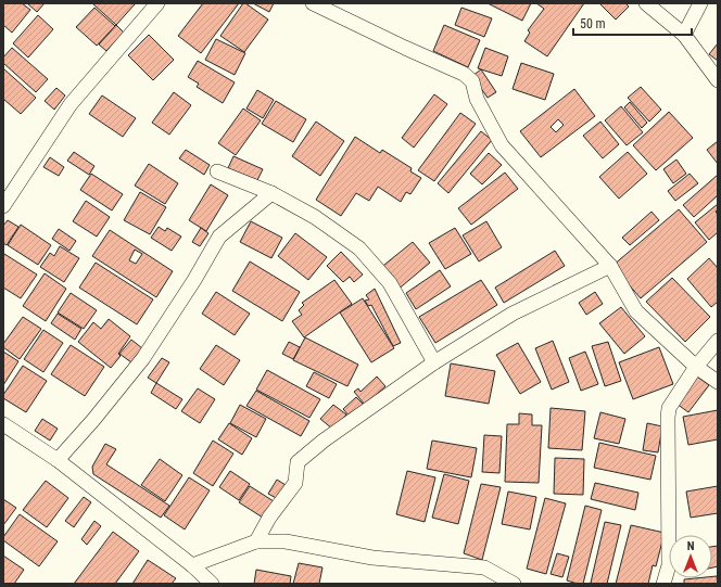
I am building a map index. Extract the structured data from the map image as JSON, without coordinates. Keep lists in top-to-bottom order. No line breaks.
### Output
{"scale_bar":"50 m","north":"top"}
